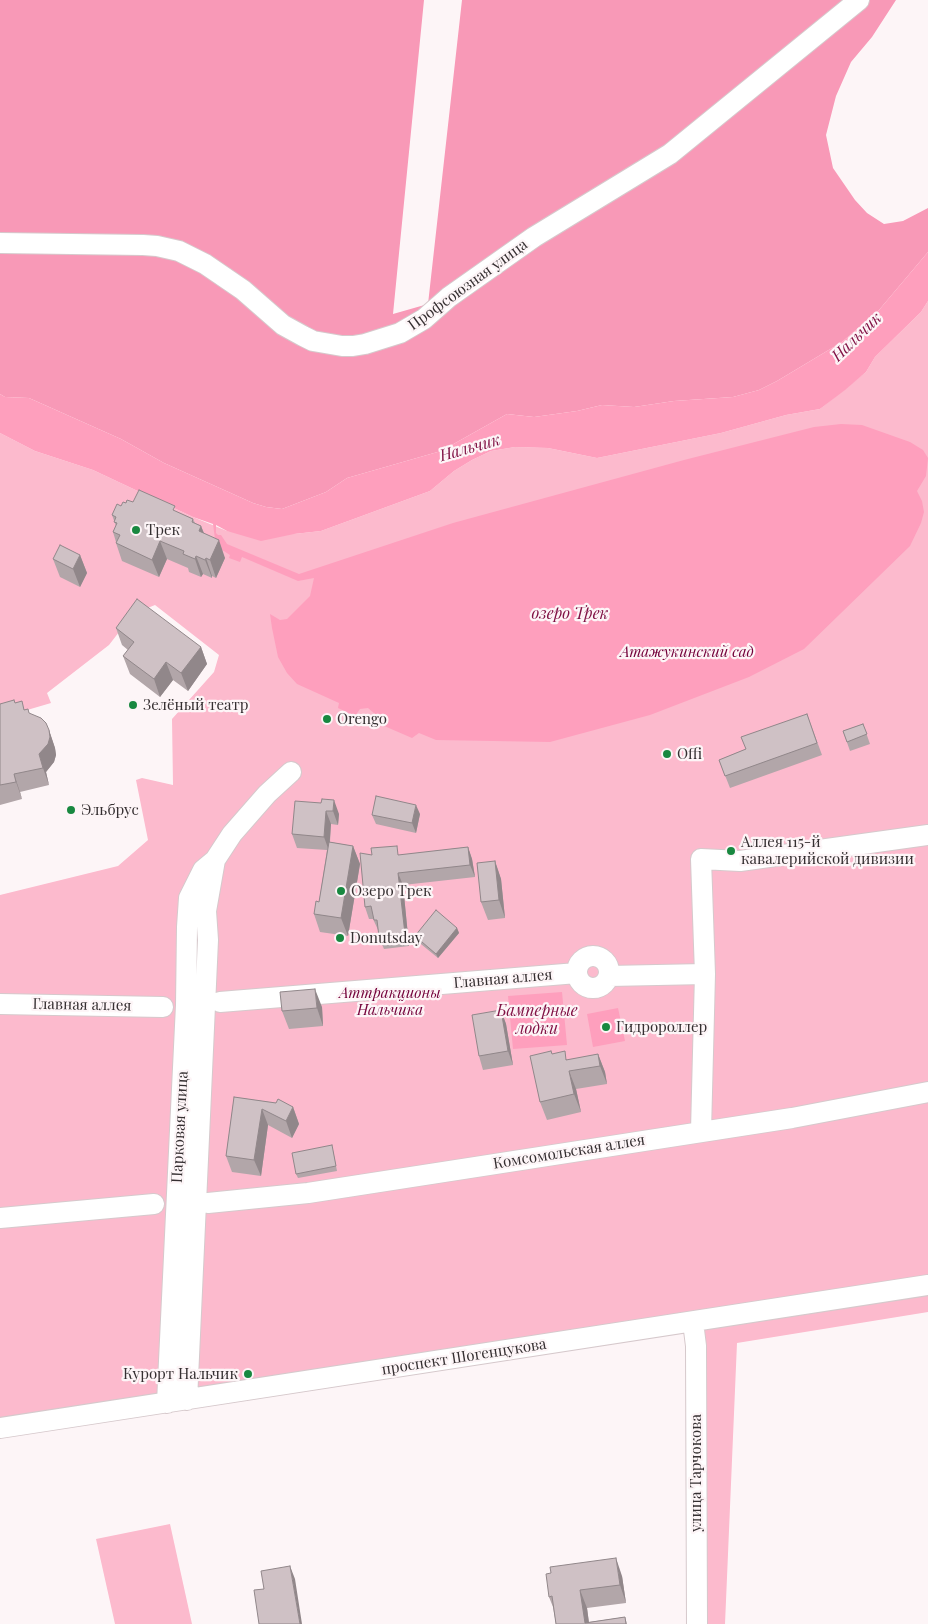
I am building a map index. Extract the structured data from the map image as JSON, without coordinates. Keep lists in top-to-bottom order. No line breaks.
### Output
{"streets":{"street":["Профсоюзная улица","Главная аллея","Парковая улица","Комсомольская аллея","проспект Шогенцукова","улица Тарчокова"]},"crossings":[["Парковая улица","проспект Шогенцукова"],["проспект Шогенцукова","улица Тарчокова"]],"water":["Нальчик","озеро Трек","Бамперные лодки"],"parks":["Атажукинский сад","Аттракционы Нальчика"],"places":["Трек","Зелёный театр","Orengo","Offi","Эльбрус","Аллея 115-й кавалерийской дивизии","Озеро Трек","Donutsday","Гидророллер","Курорт Нальчик"]}
